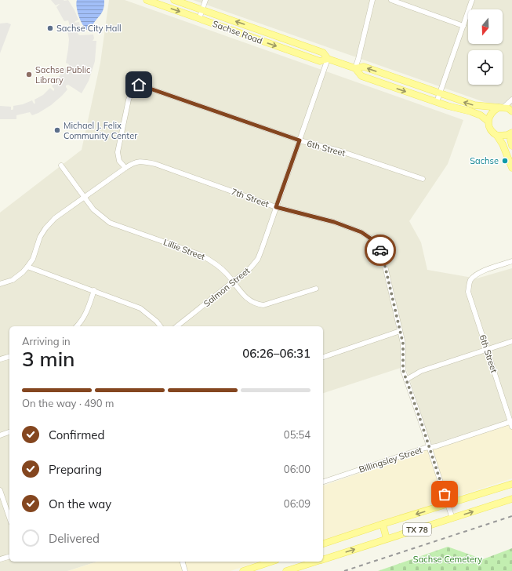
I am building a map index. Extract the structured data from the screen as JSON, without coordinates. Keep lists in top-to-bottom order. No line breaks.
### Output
{"streets":{"main road":["Sachse Road","TX 78"],"street":["6th Street","7th Street","Lillie Street","Salmon Street","Billingsley Street"]},"crossings":[["Sachse Road","Salmon Street"],["6th Street","7th Street"],["6th Street","Salmon Street"],["6th Street","Billingsley Street"],["7th Street","Lillie Street"],["7th Street","Salmon Street"],["7th Street","Billingsley Street"],["7th Street","TX 78"],["Lillie Street","Salmon Street"]],"parks":["Sachse Cemetery"],"places":["Sachse City Hall","Sachse Public Library","Michael J. Felix Community Center","Sachse"],"north":"bottom","page":{"heading":["3 min","Arriving in","06:26–06:31"],"bar":"On the way · 490 m","list":[["Confirmed","05:54"],["Preparing","06:00"],["On the way","06:09"],"Delivered"]}}
